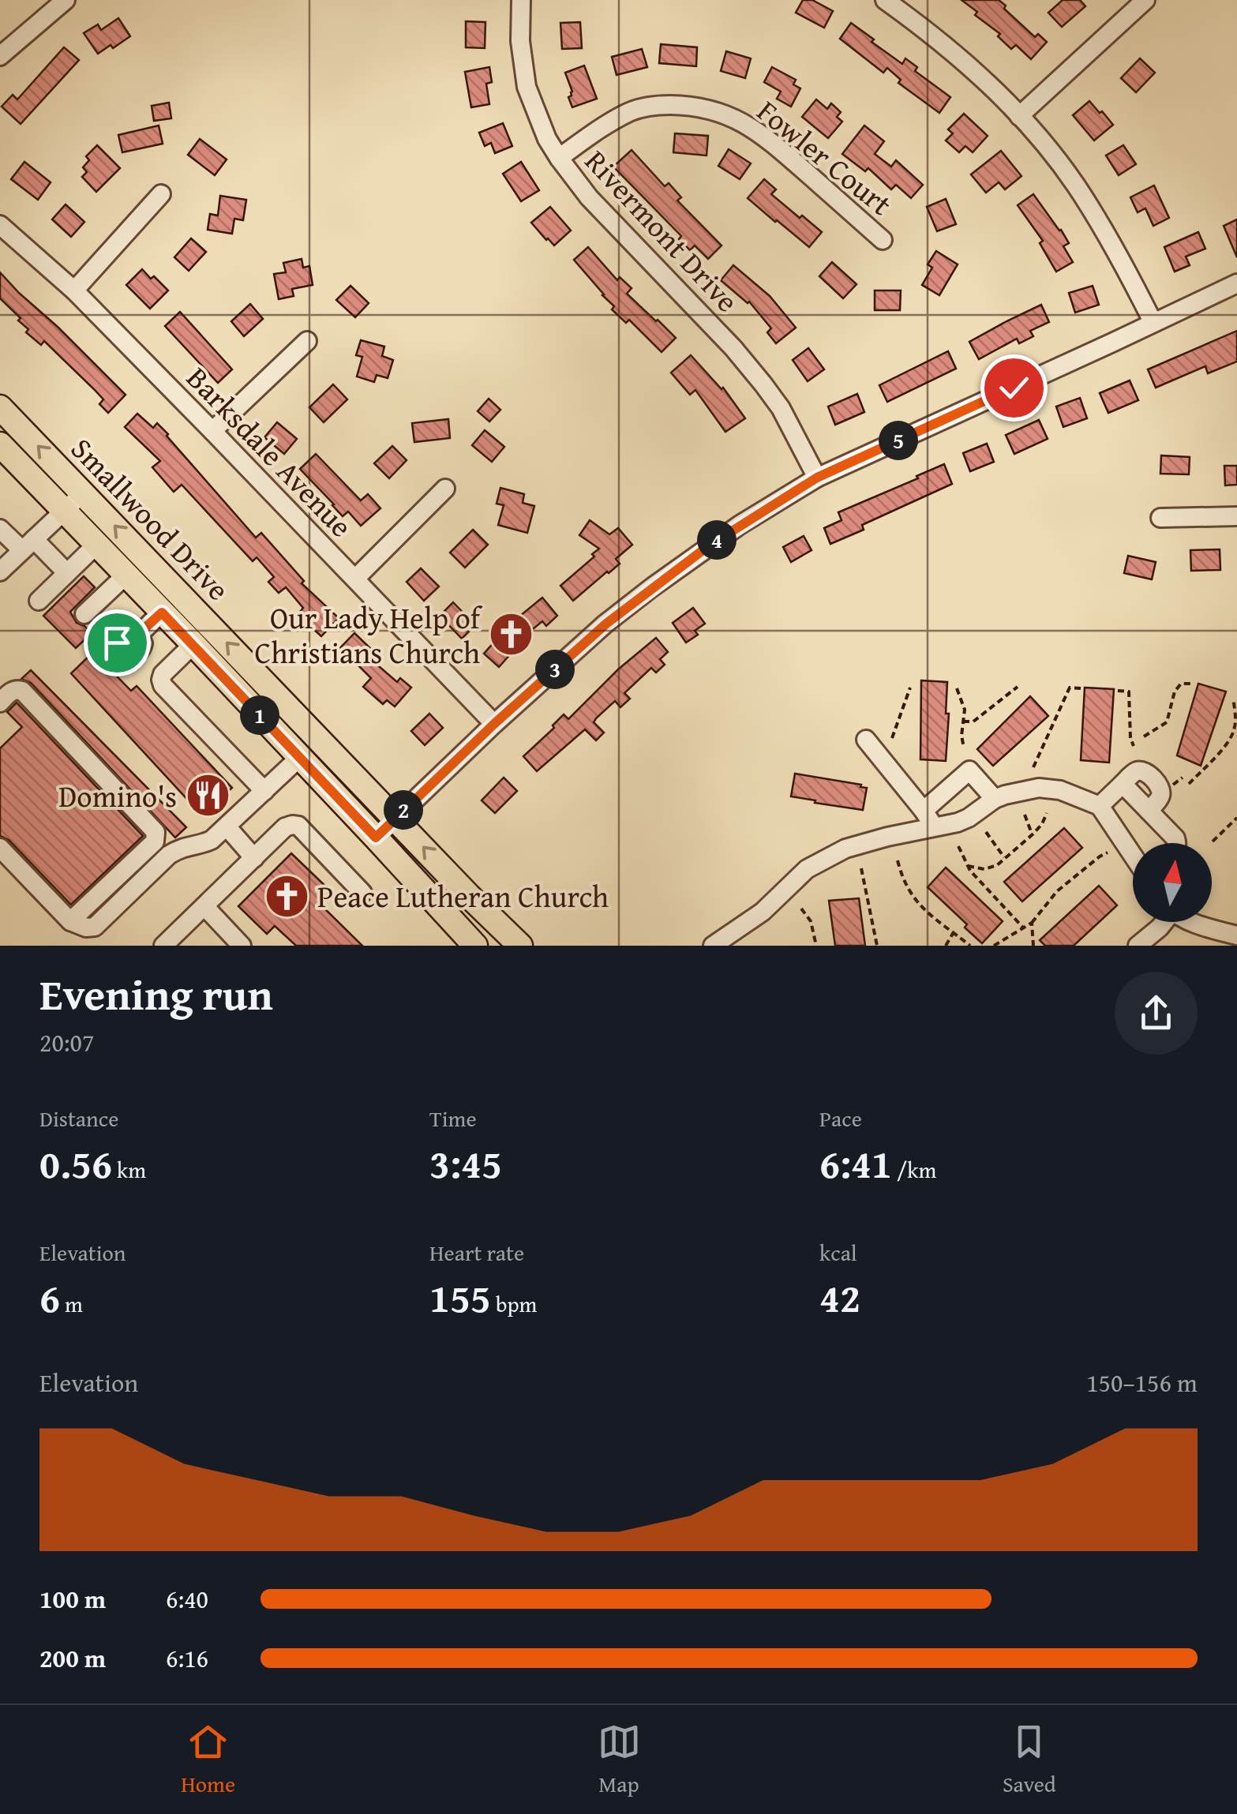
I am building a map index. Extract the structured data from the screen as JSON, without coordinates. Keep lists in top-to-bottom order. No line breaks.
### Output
{"streets":{"main road":["Smallwood Drive"],"street":["Fowler Court","Rivermont Drive","Barksdale Avenue"]},"crossings":[["Fowler Court","Rivermont Drive"]],"places":{"church":["Our Lady Help of Christians Church","Peace Lutheran Church"],"restaurant":["Domino's"]},"north":"top","page":{"pins":["5","4","3","1","2"],"heading":["Evening run","20:07"],"stats":[["Distance","0.56 km"],["Time","3:45"],["Pace","6:41 /km"],["Elevation","6 m"],["Heart rate","155 bpm"],["kcal","42"]],"chart":["Elevation","150–156 m"],"list":[{"name":"100 m","note":"6:40"},{"name":"200 m","note":"6:16"}],"tabs":["Home","Map","Saved"]}}
